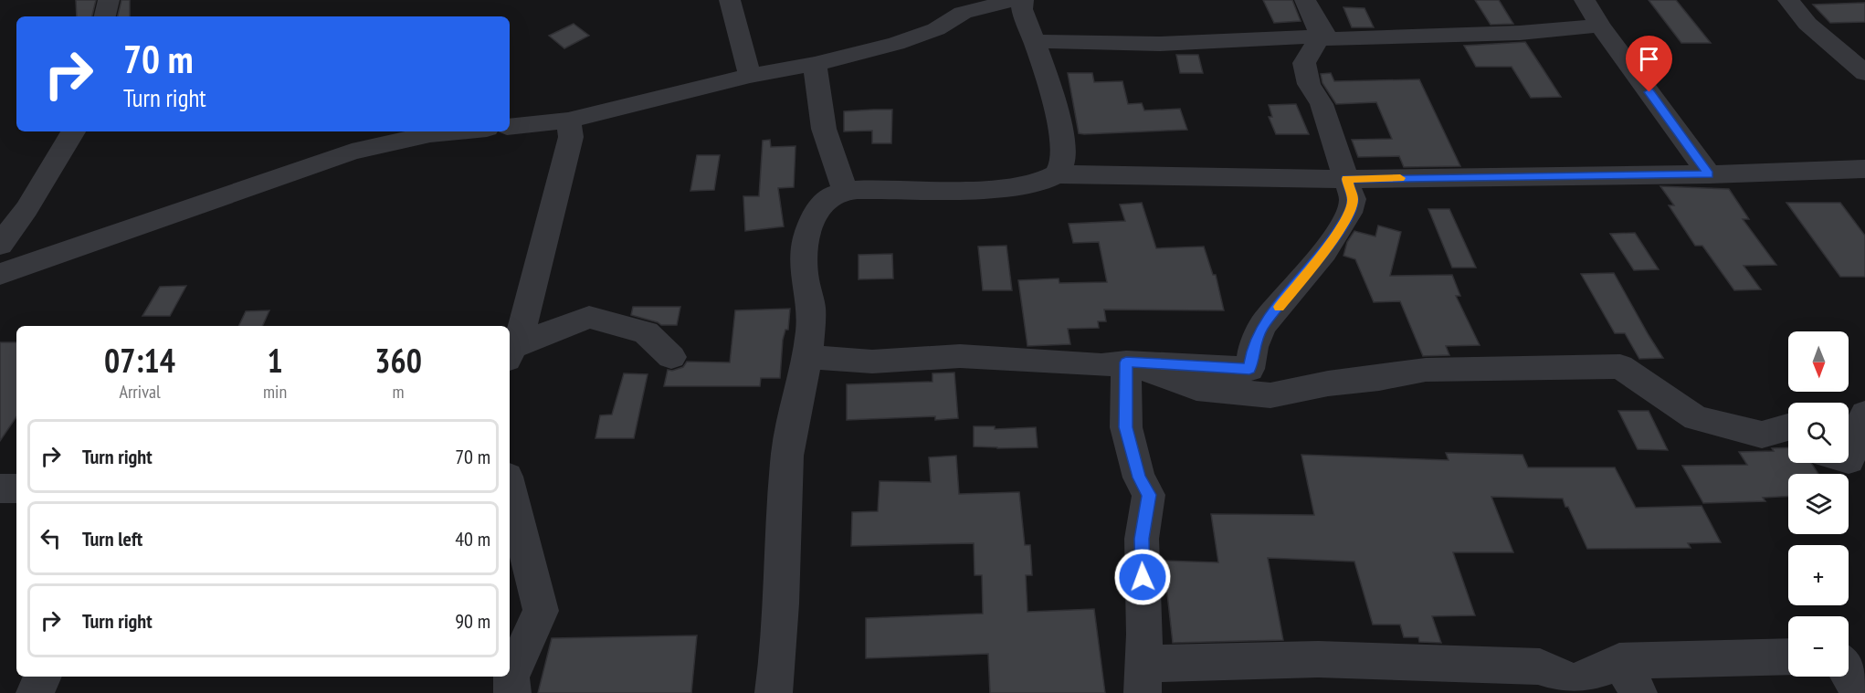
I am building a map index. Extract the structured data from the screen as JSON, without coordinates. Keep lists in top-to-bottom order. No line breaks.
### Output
{"north":"bottom","page":{"turn":["70 m","Turn right"],"eta":["07:14","Arrival","1","min","360","m"],"map_buttons":["+","−"],"list":[{"name":"Turn right","value":"70 m"},{"name":"Turn left","value":"40 m"},{"name":"Turn right","value":"90 m"}]}}
